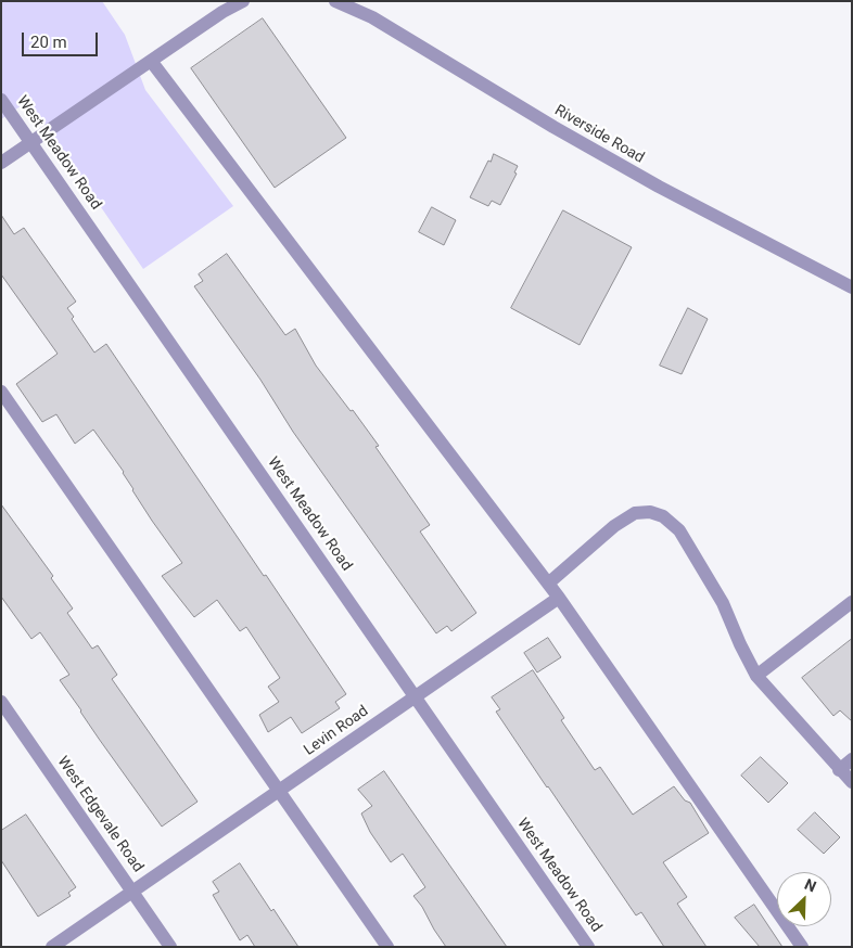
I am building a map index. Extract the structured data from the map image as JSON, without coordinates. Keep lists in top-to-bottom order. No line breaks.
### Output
{"streets":{"street":["Riverside Road","West Meadow Road","Levin Road","West Edgevale Road"]},"crossings":[["West Meadow Road","Levin Road"],["Levin Road","West Edgevale Road"]],"scale_bar":"20 m","north":"top right"}
